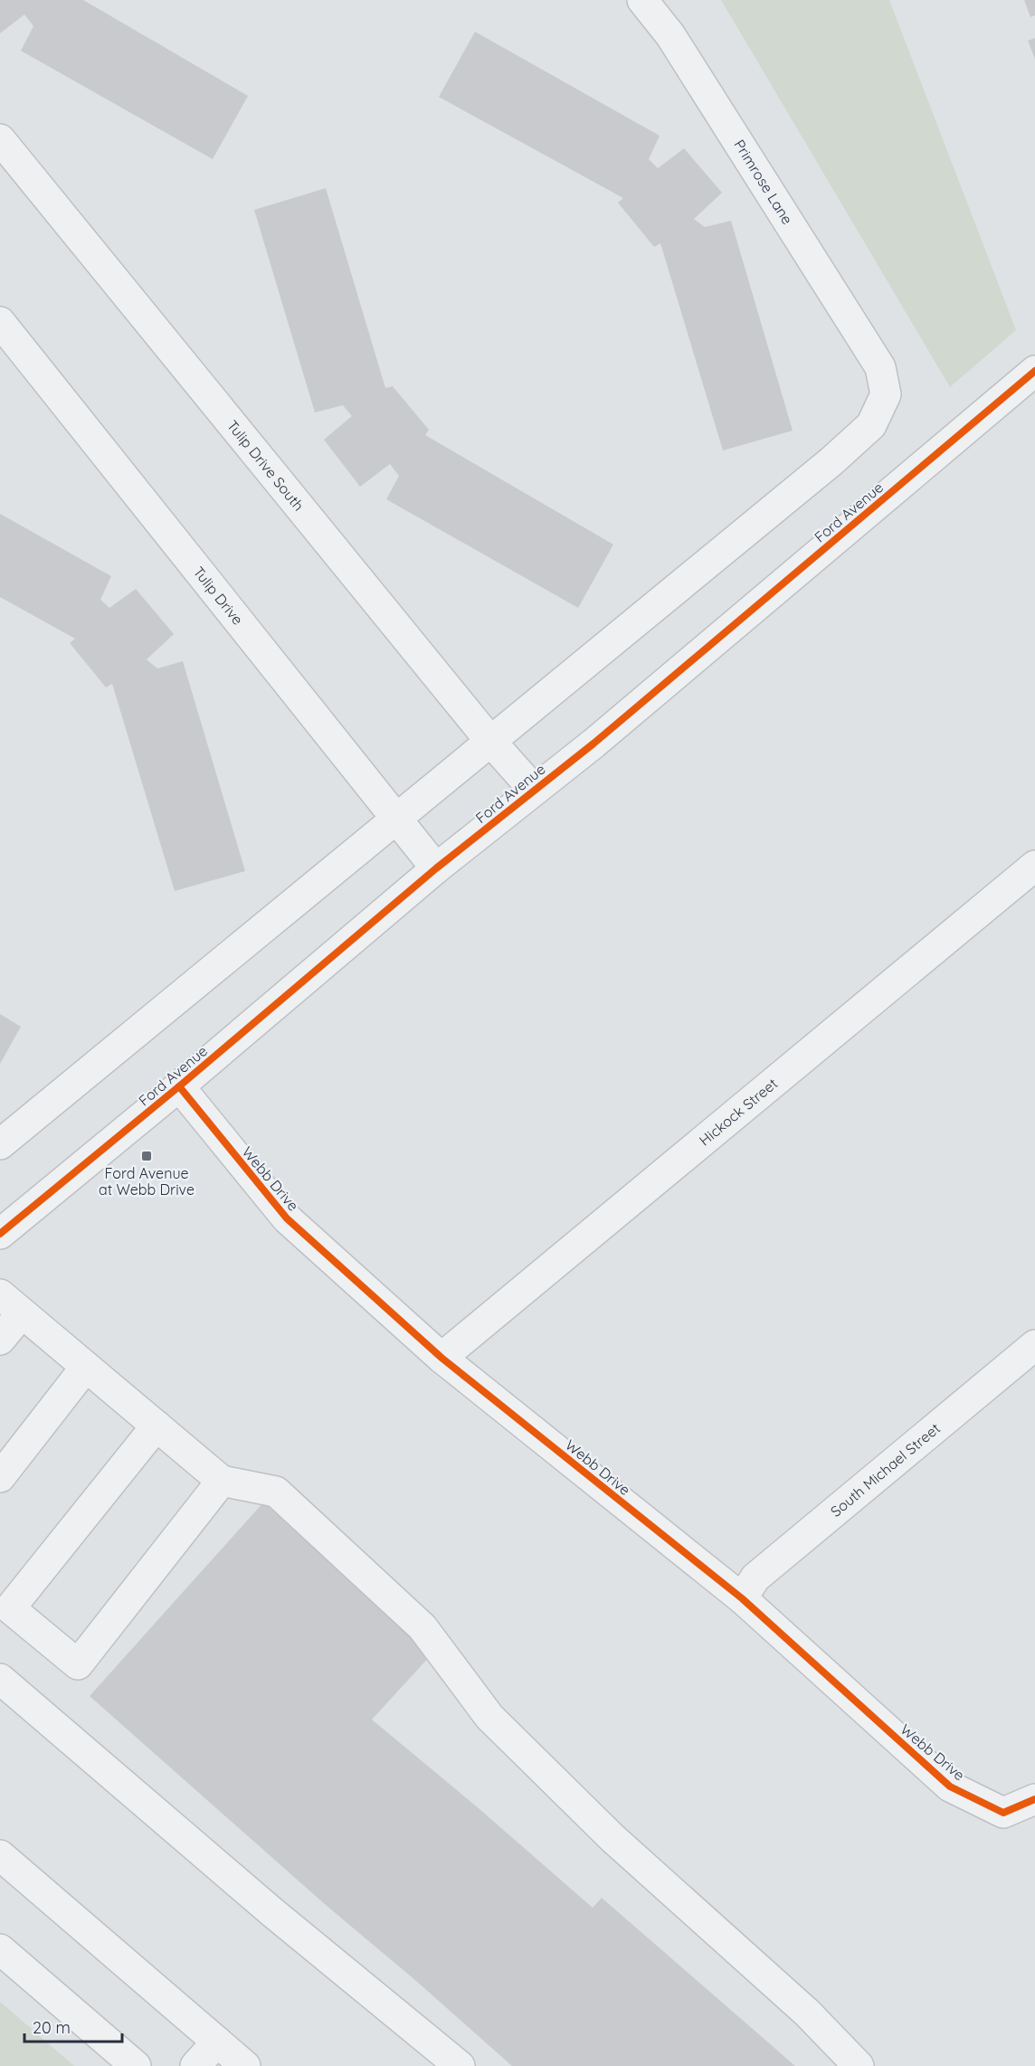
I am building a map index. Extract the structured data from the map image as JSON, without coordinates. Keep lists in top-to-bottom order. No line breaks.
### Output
{"streets":{"street":["Primrose Lane","Tulip Drive South","Ford Avenue","Tulip Drive","Hickock Street","Webb Drive","South Michael Street"]},"crossings":[["Primrose Lane","Tulip Drive South"],["Tulip Drive South","Ford Avenue"],["Ford Avenue","Tulip Drive"],["Ford Avenue","Webb Drive"],["Hickock Street","Webb Drive"],["Webb Drive","South Michael Street"]],"places":{"transit":["Ford Avenue at Webb Drive"]},"scale_bar":"20 m"}
